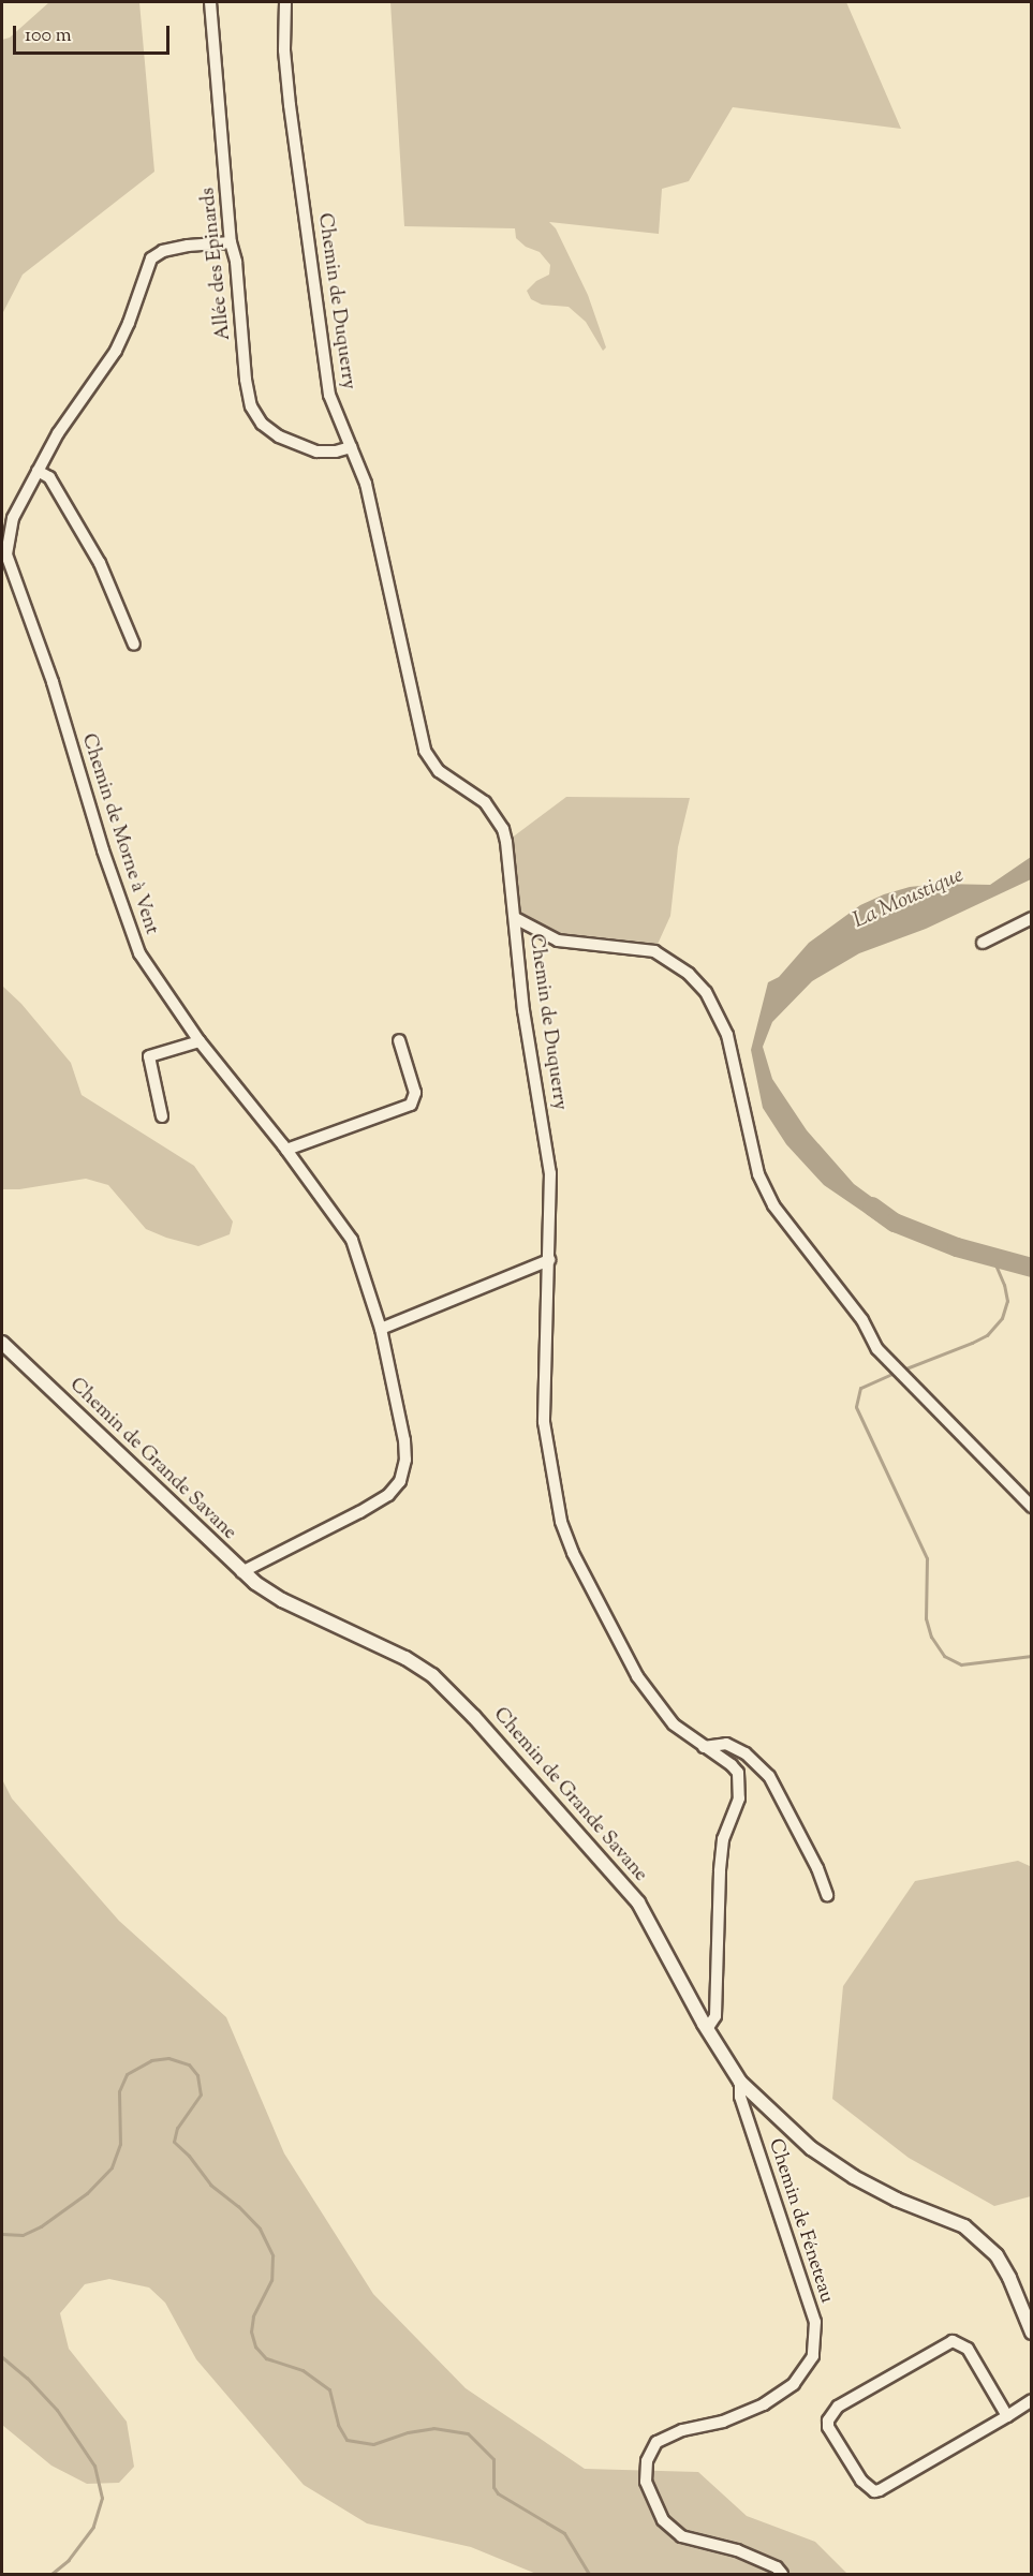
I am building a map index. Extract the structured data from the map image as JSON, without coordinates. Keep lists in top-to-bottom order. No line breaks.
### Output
{"streets":{"street":["Allée des Epinards","Chemin de Duquerry","Chemin de Morne à Vent","Chemin de Grande Savane","Chemin de Féneteau"]},"crossings":[["Allée des Epinards","Chemin de Duquerry"],["Allée des Epinards","Chemin de Morne à Vent"],["Chemin de Duquerry","Chemin de Grande Savane"],["Chemin de Morne à Vent","Chemin de Grande Savane"],["Chemin de Grande Savane","Chemin de Féneteau"]],"water":["La Moustique"],"scale_bar":"100 m"}
